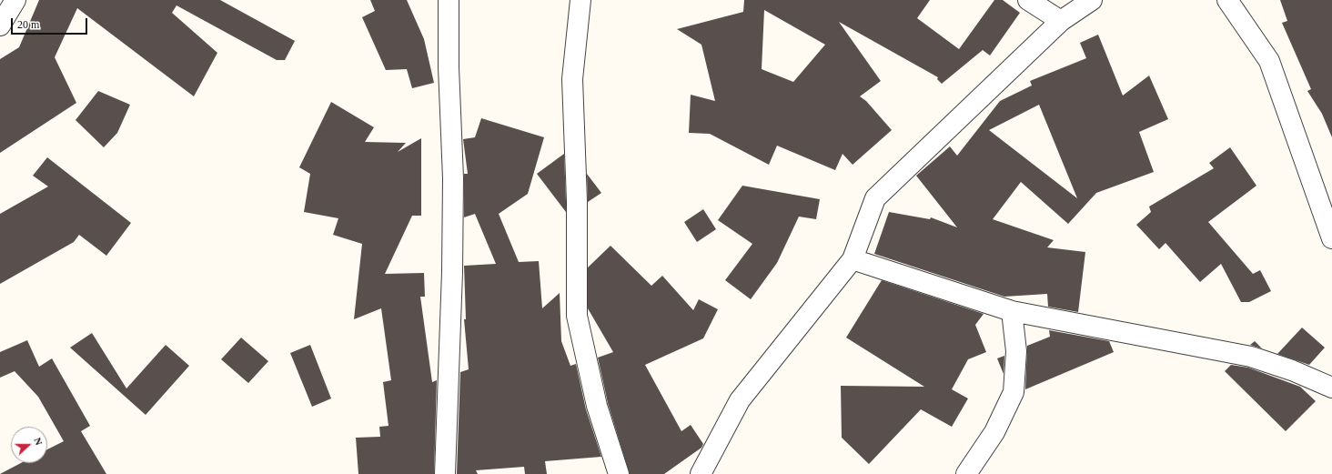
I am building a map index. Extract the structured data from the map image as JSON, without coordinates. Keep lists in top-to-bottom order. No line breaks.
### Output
{"scale_bar":"20 m","north":"right"}
